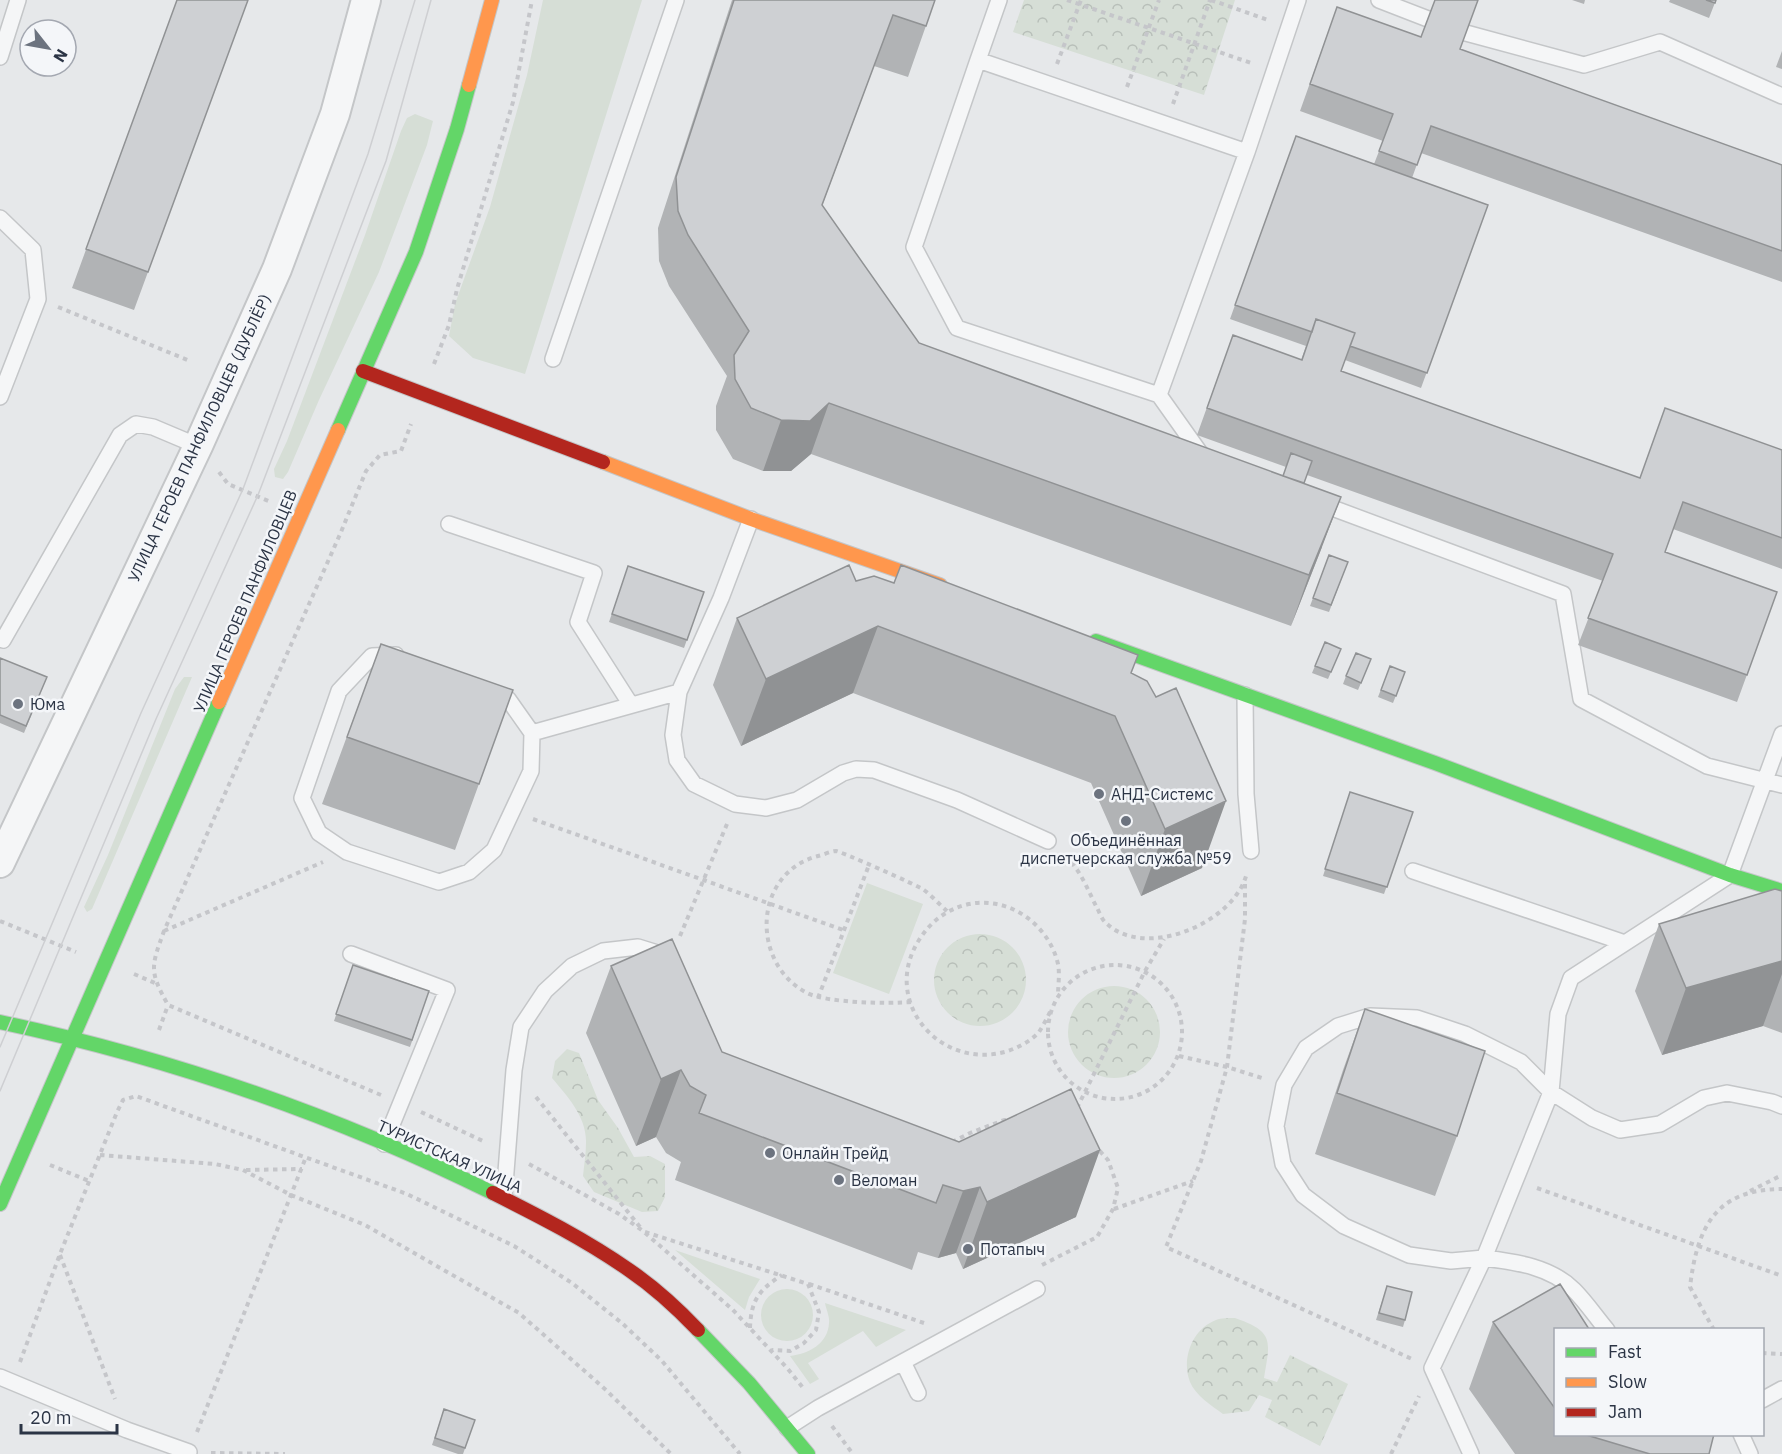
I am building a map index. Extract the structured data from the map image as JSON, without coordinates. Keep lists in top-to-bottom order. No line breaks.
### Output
{"streets":{"main road":["УЛИЦА ГЕРОЕВ ПАНФИЛОВЦЕВ","ТУРИСТСКАЯ УЛИЦА"],"street":["УЛИЦА ГЕРОЕВ ПАНФИЛОВЦЕВ (ДУБЛЁР)"]},"crossings":[["УЛИЦА ГЕРОЕВ ПАНФИЛОВЦЕВ","ТУРИСТСКАЯ УЛИЦА"]],"places":["Юма","АНД-Системс","Объединённая диспетчерская служба №59","Онлайн Трейд","Веломан","Потапыч"],"legend":["Fast","Slow","Jam"],"scale_bar":"20 m","north":"bottom right"}
